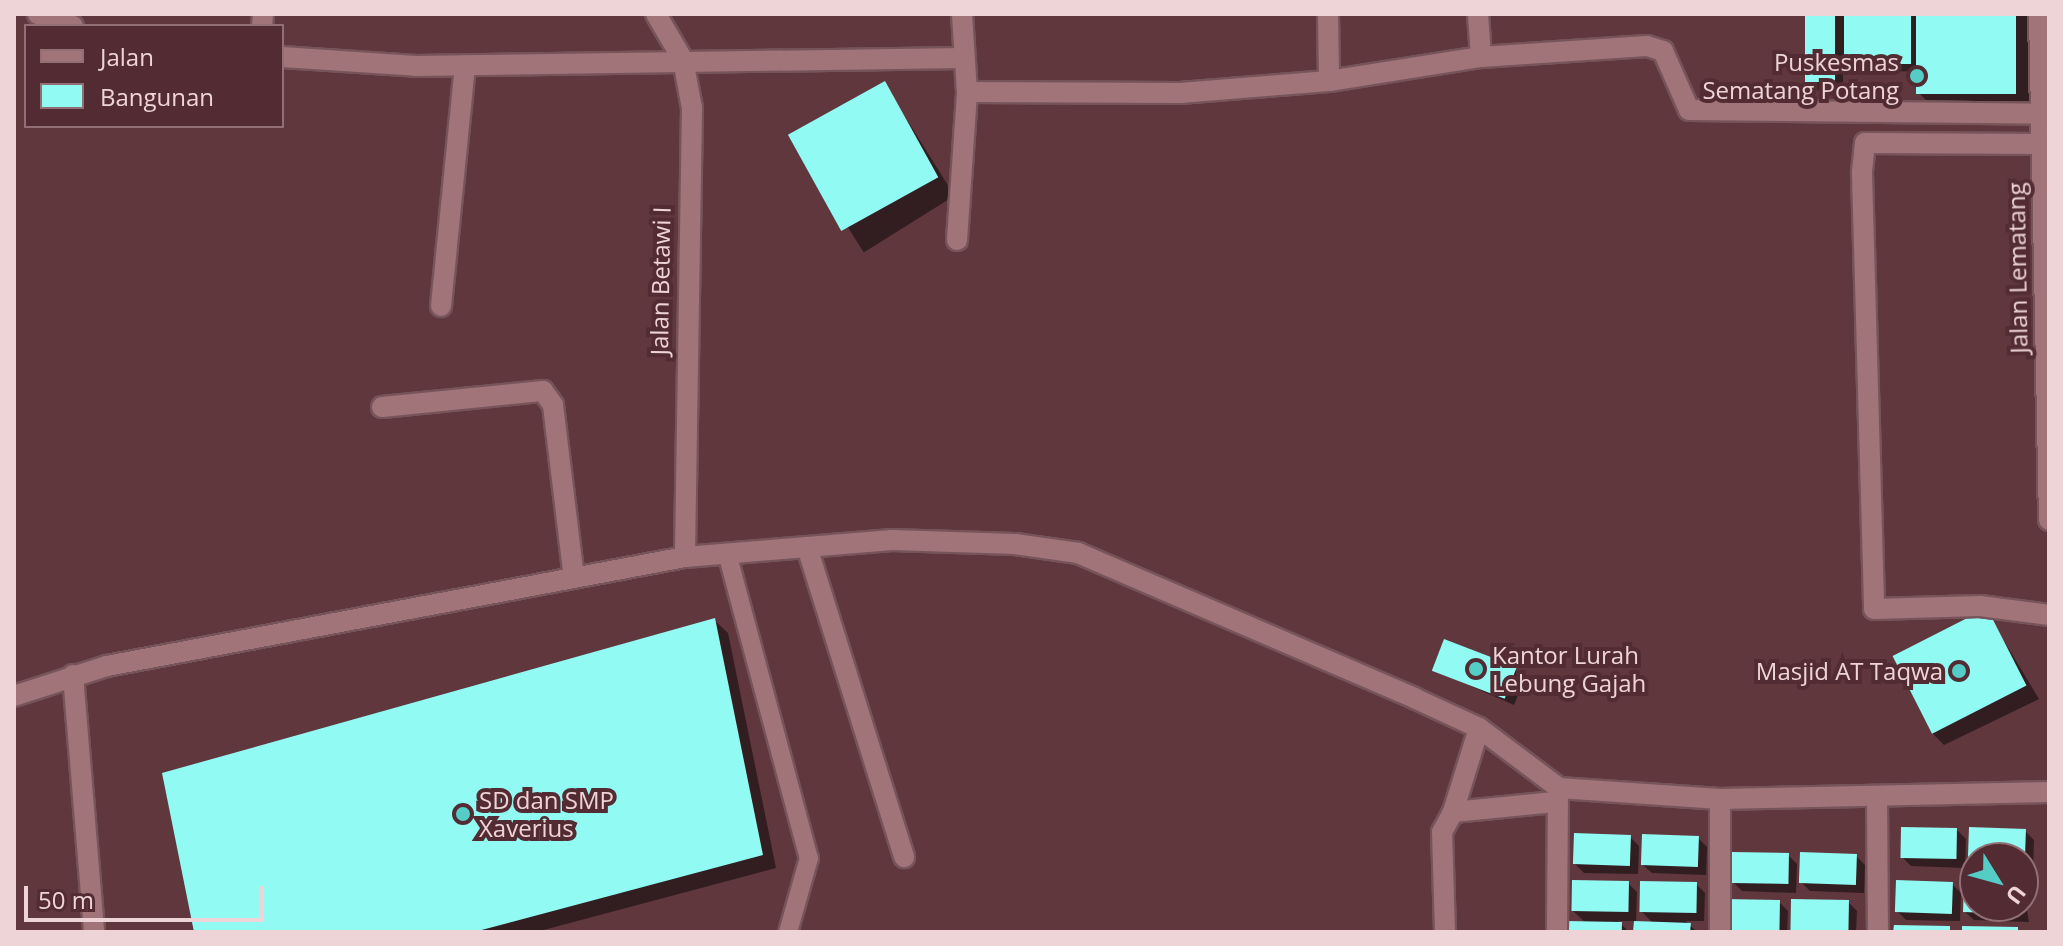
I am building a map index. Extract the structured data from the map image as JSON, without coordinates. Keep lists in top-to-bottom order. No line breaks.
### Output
{"streets":{"street":["Jalan Lematang","Jalan Betawi I"]},"places":["Puskesmas Sematang Potang","Kantor Lurah Lebung Gajah","Masjid AT Taqwa","SD dan SMP Xaverius"],"legend":["Jalan","Bangunan"],"scale_bar":"50 m","north":"bottom right"}
